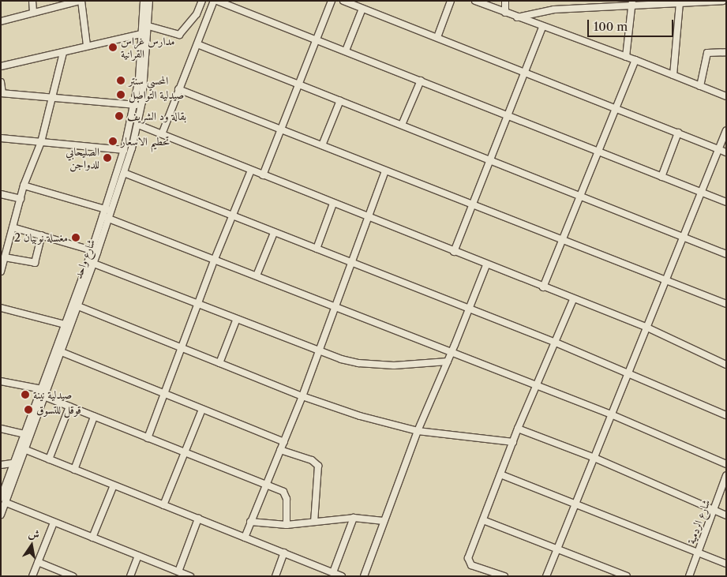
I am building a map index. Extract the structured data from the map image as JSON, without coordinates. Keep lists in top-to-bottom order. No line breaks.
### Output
{"streets":{"street":["شارع واحد","شارع الردمية"]},"places":["مدارس غراس القرانية","المحسي سنتر","صيدلية التواصل","بقالة ود الشريف","تحطيم الاسعار","الصليحابي للدواجن","مغسلة نوبيان 2","صيدلية نينة","قوقل للتسوق"],"scale_bar":"100 m","north":"top"}
